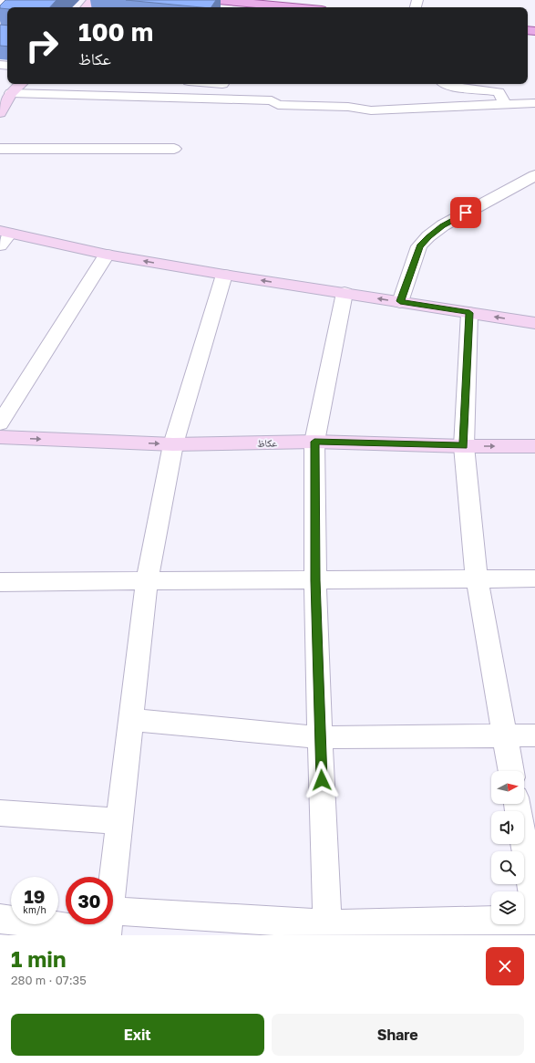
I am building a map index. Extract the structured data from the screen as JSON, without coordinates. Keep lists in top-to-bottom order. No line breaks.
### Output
{"streets":{"street":["عكاظ"]},"north":"right","page":{"turn":["100 m","عكاظ"],"speed":"19 km/h","limit":"30","heading":["1 min","280 m · 07:35"],"buttons":["Exit","Share"]}}
